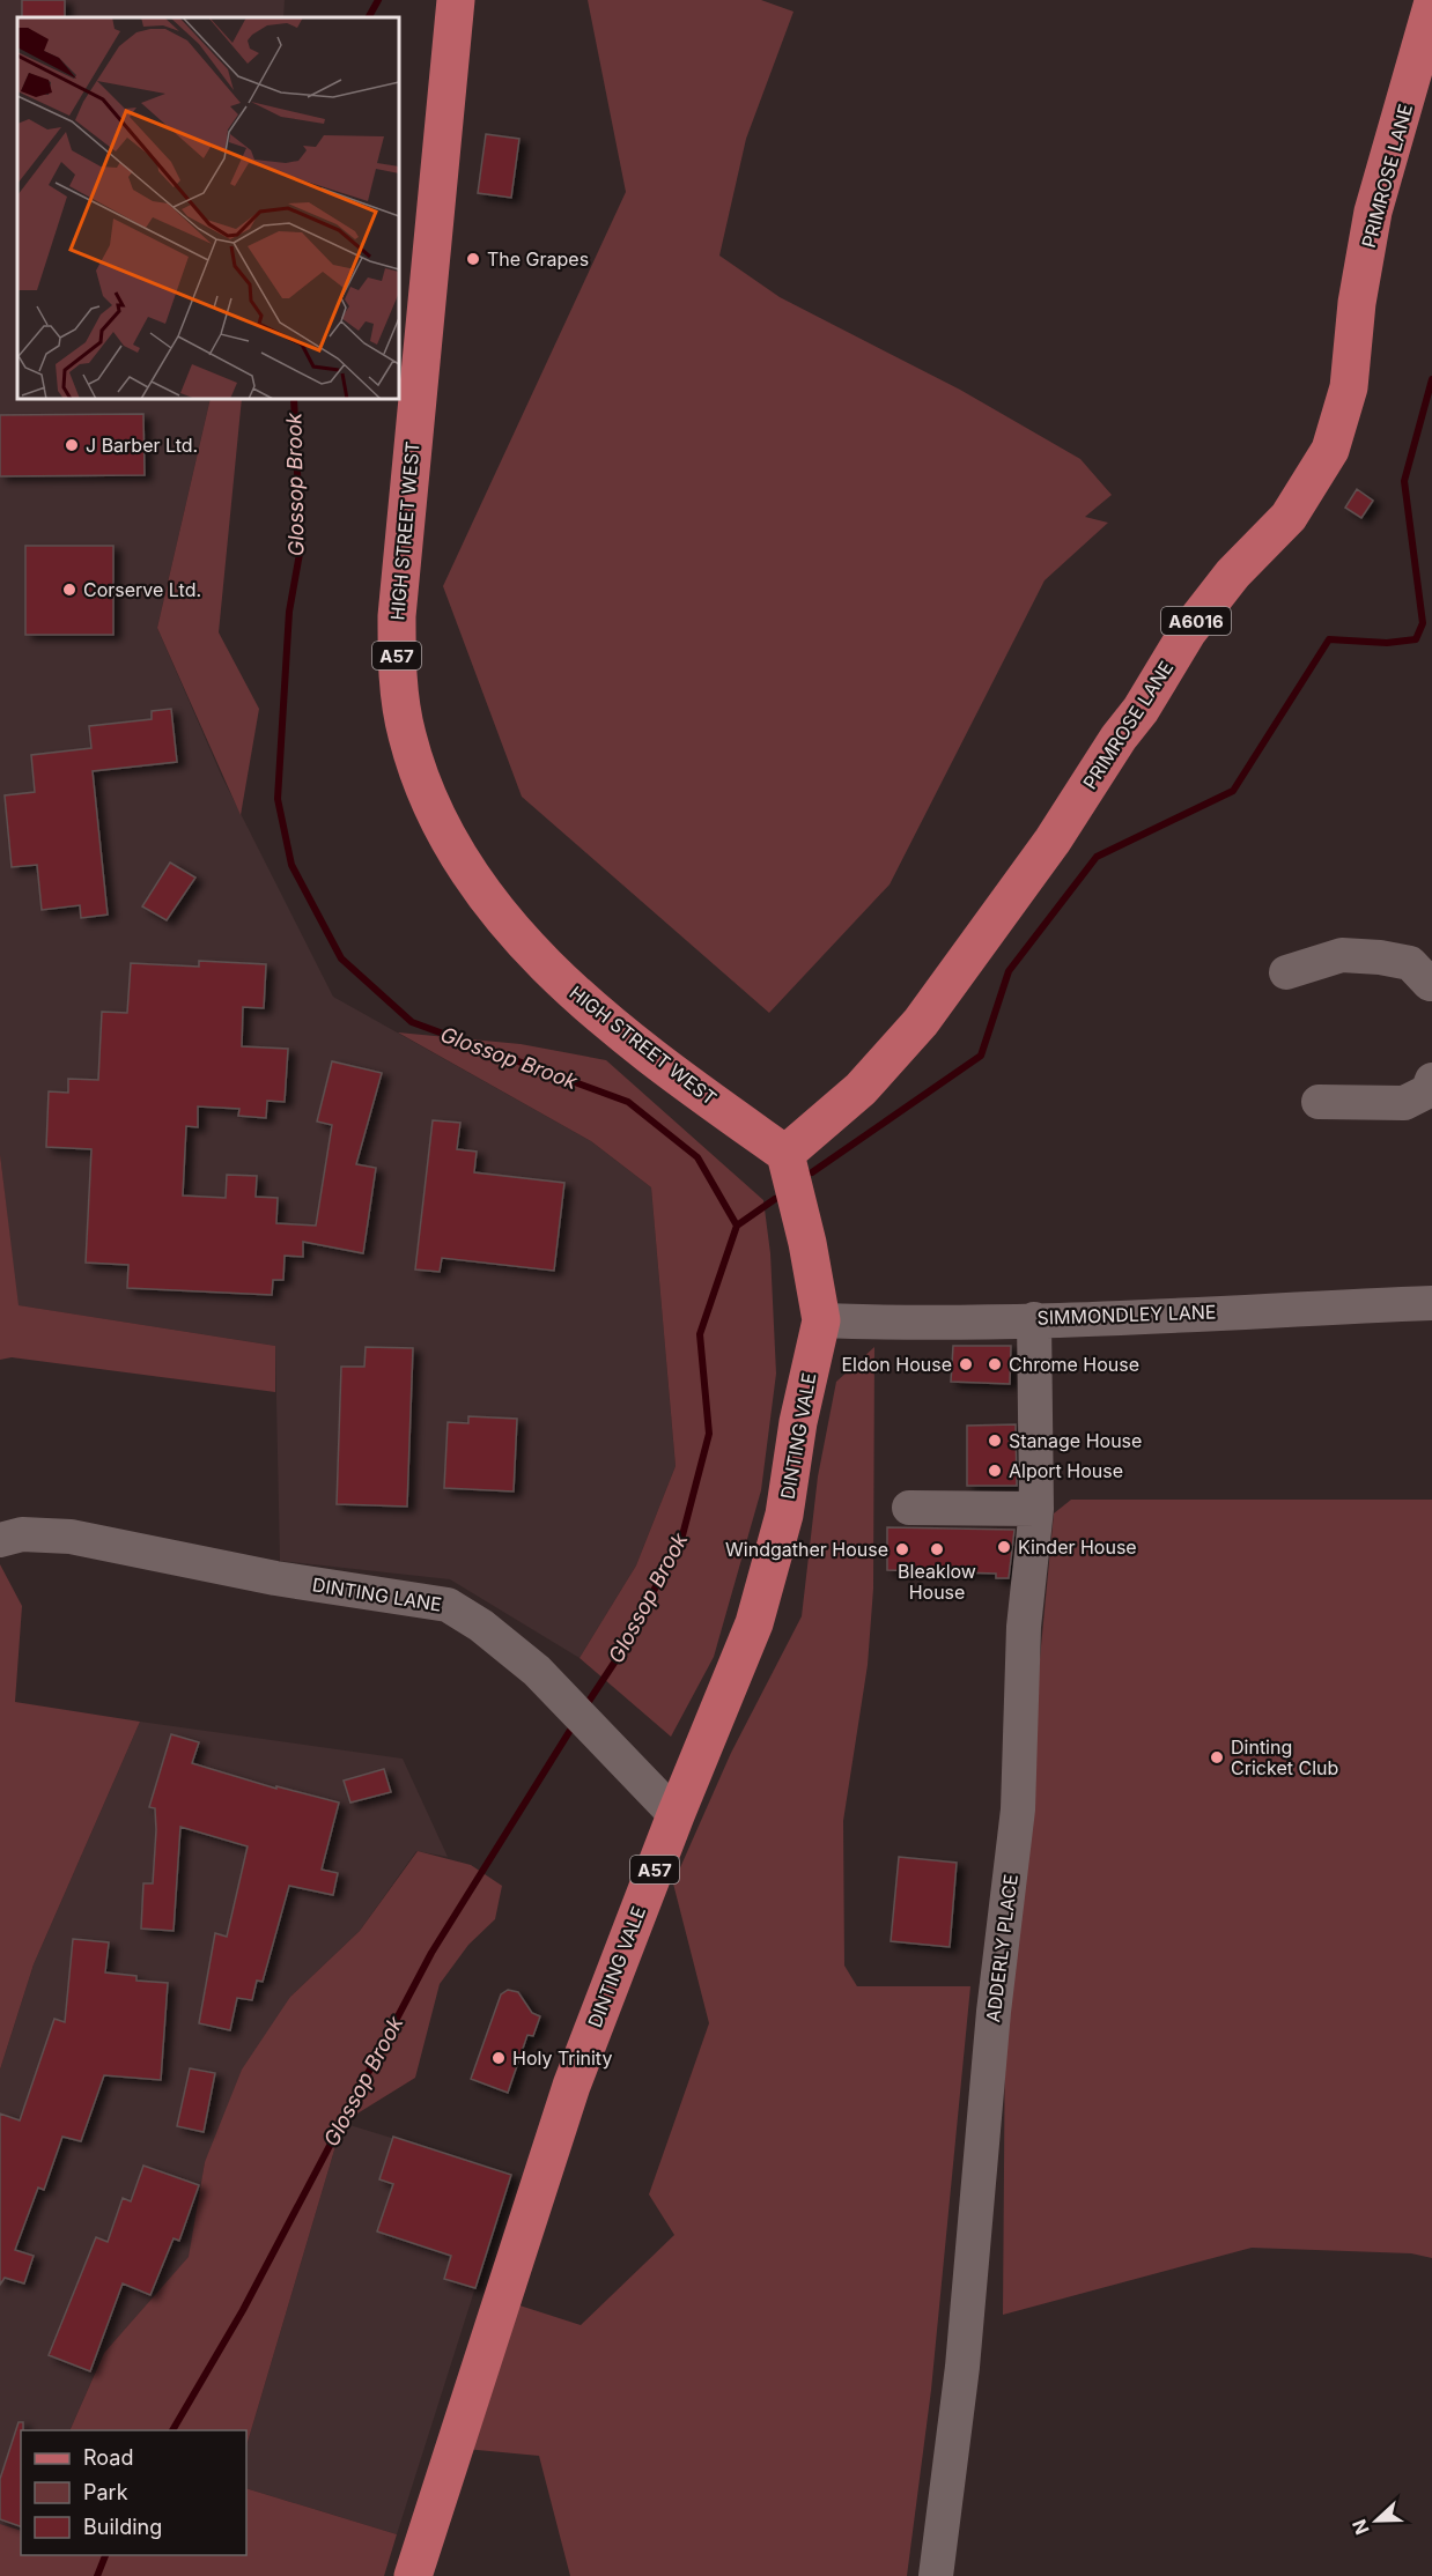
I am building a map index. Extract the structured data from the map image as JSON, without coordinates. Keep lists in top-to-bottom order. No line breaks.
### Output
{"streets":{"main road":["PRIMROSE LANE","HIGH STREET WEST","A6016","A57","DINTING VALE"],"street":["SIMMONDLEY LANE","DINTING LANE","ADDERLY PLACE"]},"crossings":[["PRIMROSE LANE","HIGH STREET WEST"],["PRIMROSE LANE","DINTING VALE"],["HIGH STREET WEST","DINTING VALE"],["SIMMONDLEY LANE","DINTING VALE"],["SIMMONDLEY LANE","ADDERLY PLACE"],["DINTING VALE","DINTING LANE"]],"water":["Glossop Brook"],"places":["The Grapes","J Barber Ltd.","Corserve Ltd.","Eldon House","Chrome House","Stanage House","Alport House","Kinder House","Windgather House","Bleaklow House","Dinting Cricket Club","Holy Trinity"],"legend":["Road","Park","Building"],"north":"left"}
